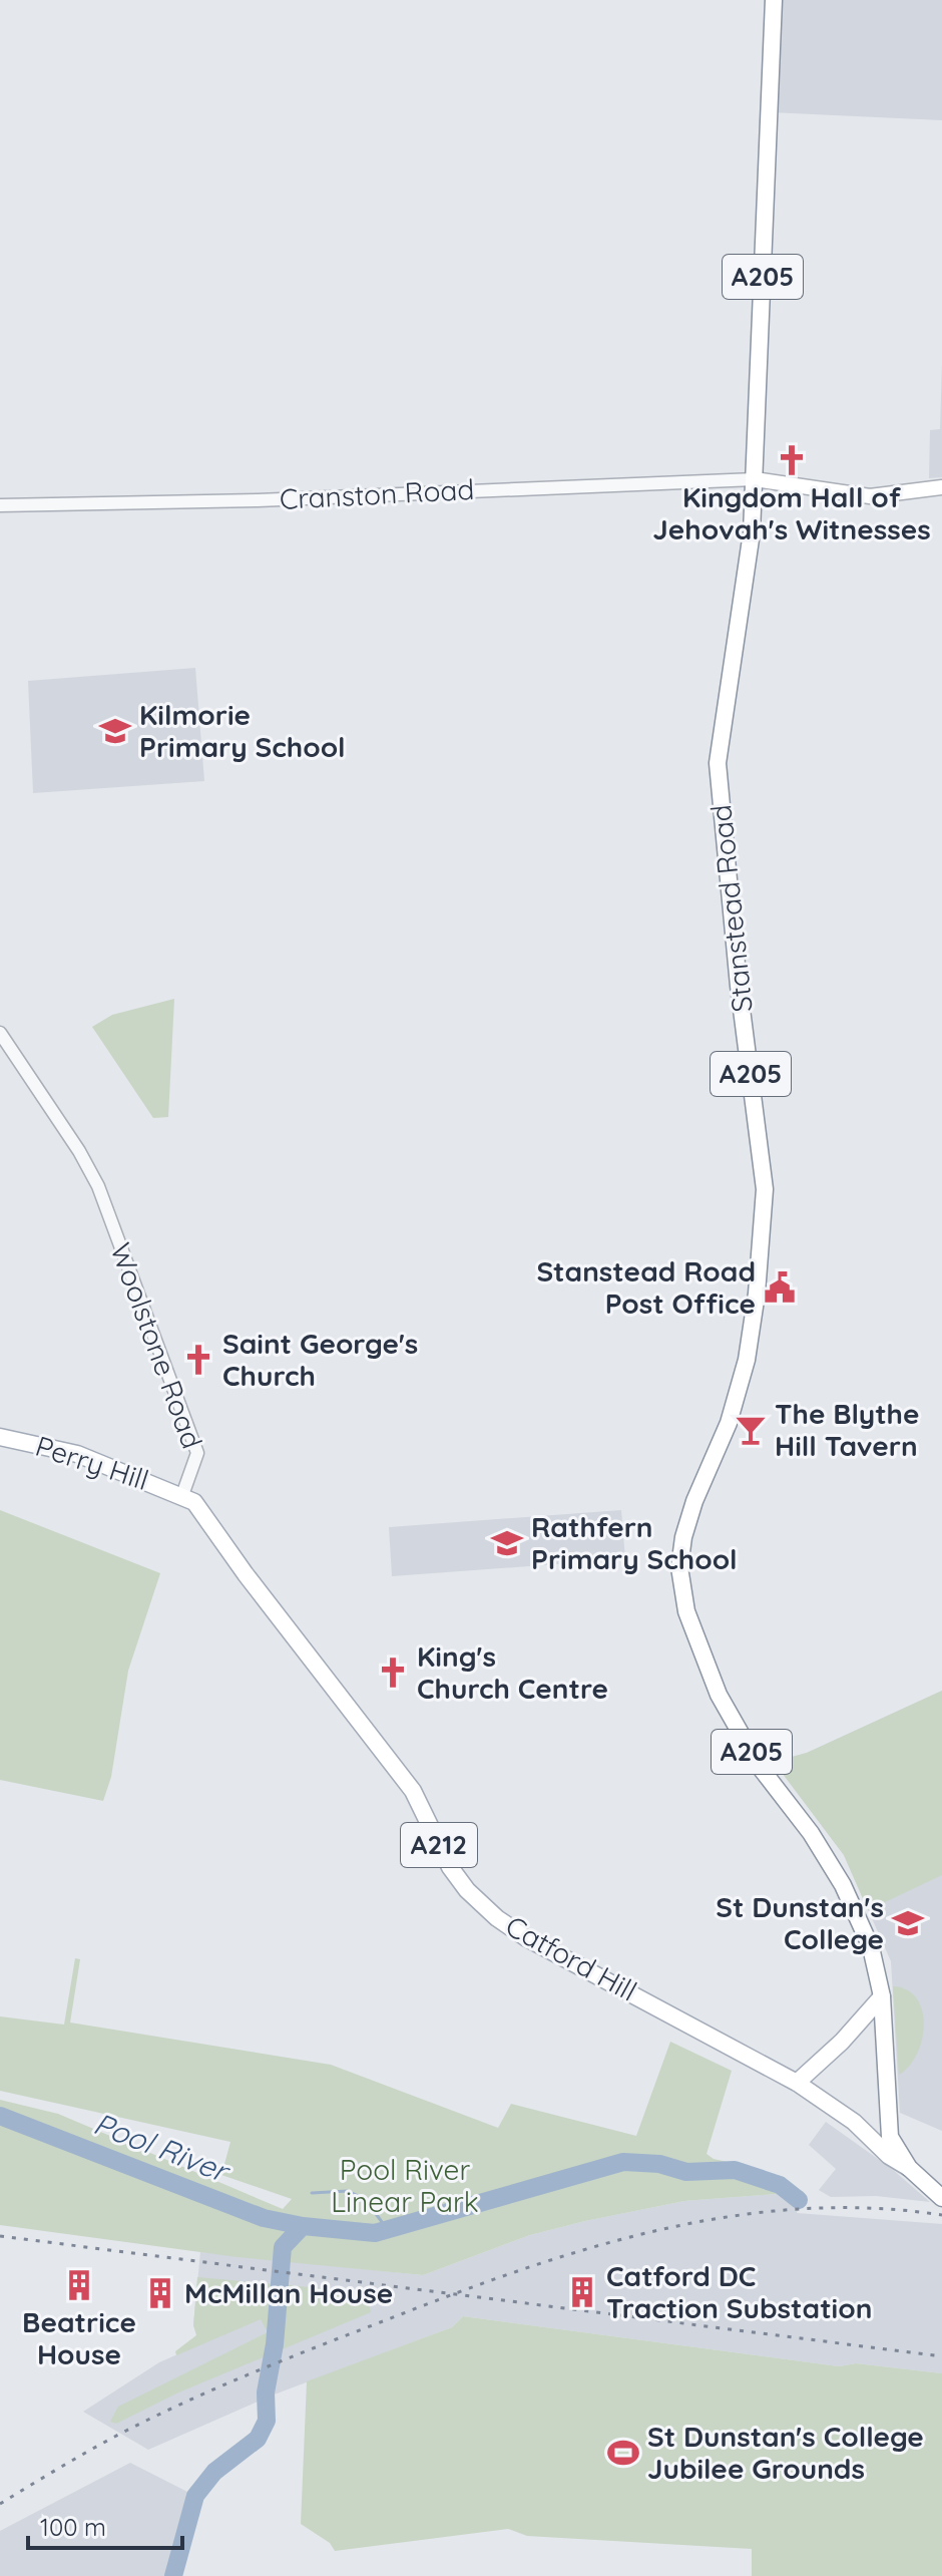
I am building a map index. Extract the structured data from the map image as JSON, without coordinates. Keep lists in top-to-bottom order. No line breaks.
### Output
{"streets":{"main road":["A205","Stanstead Road","Perry Hill","A212","Catford Hill"],"street":["Cranston Road","Woolstone Road"]},"crossings":[["Cranston Road","Stanstead Road"],["Stanstead Road","Catford Hill"],["Woolstone Road","Perry Hill"],["Woolstone Road","Catford Hill"],["Perry Hill","Catford Hill"]],"water":["Pool River"],"parks":["Pool River Linear Park"],"places":{"church":["Kingdom Hall of Jehovah's Witnesses","Saint George's Church","King's Church Centre"],"school or university":["Kilmorie Primary School","Rathfern Primary School","St Dunstan's College"],"public building":["Stanstead Road Post Office"],"bar":["The Blythe Hill Tavern"],"building":["Beatrice House","Catford DC Traction Substation","McMillan House"],"sports":["St Dunstan's College Jubilee Grounds"]},"scale_bar":"100 m"}
